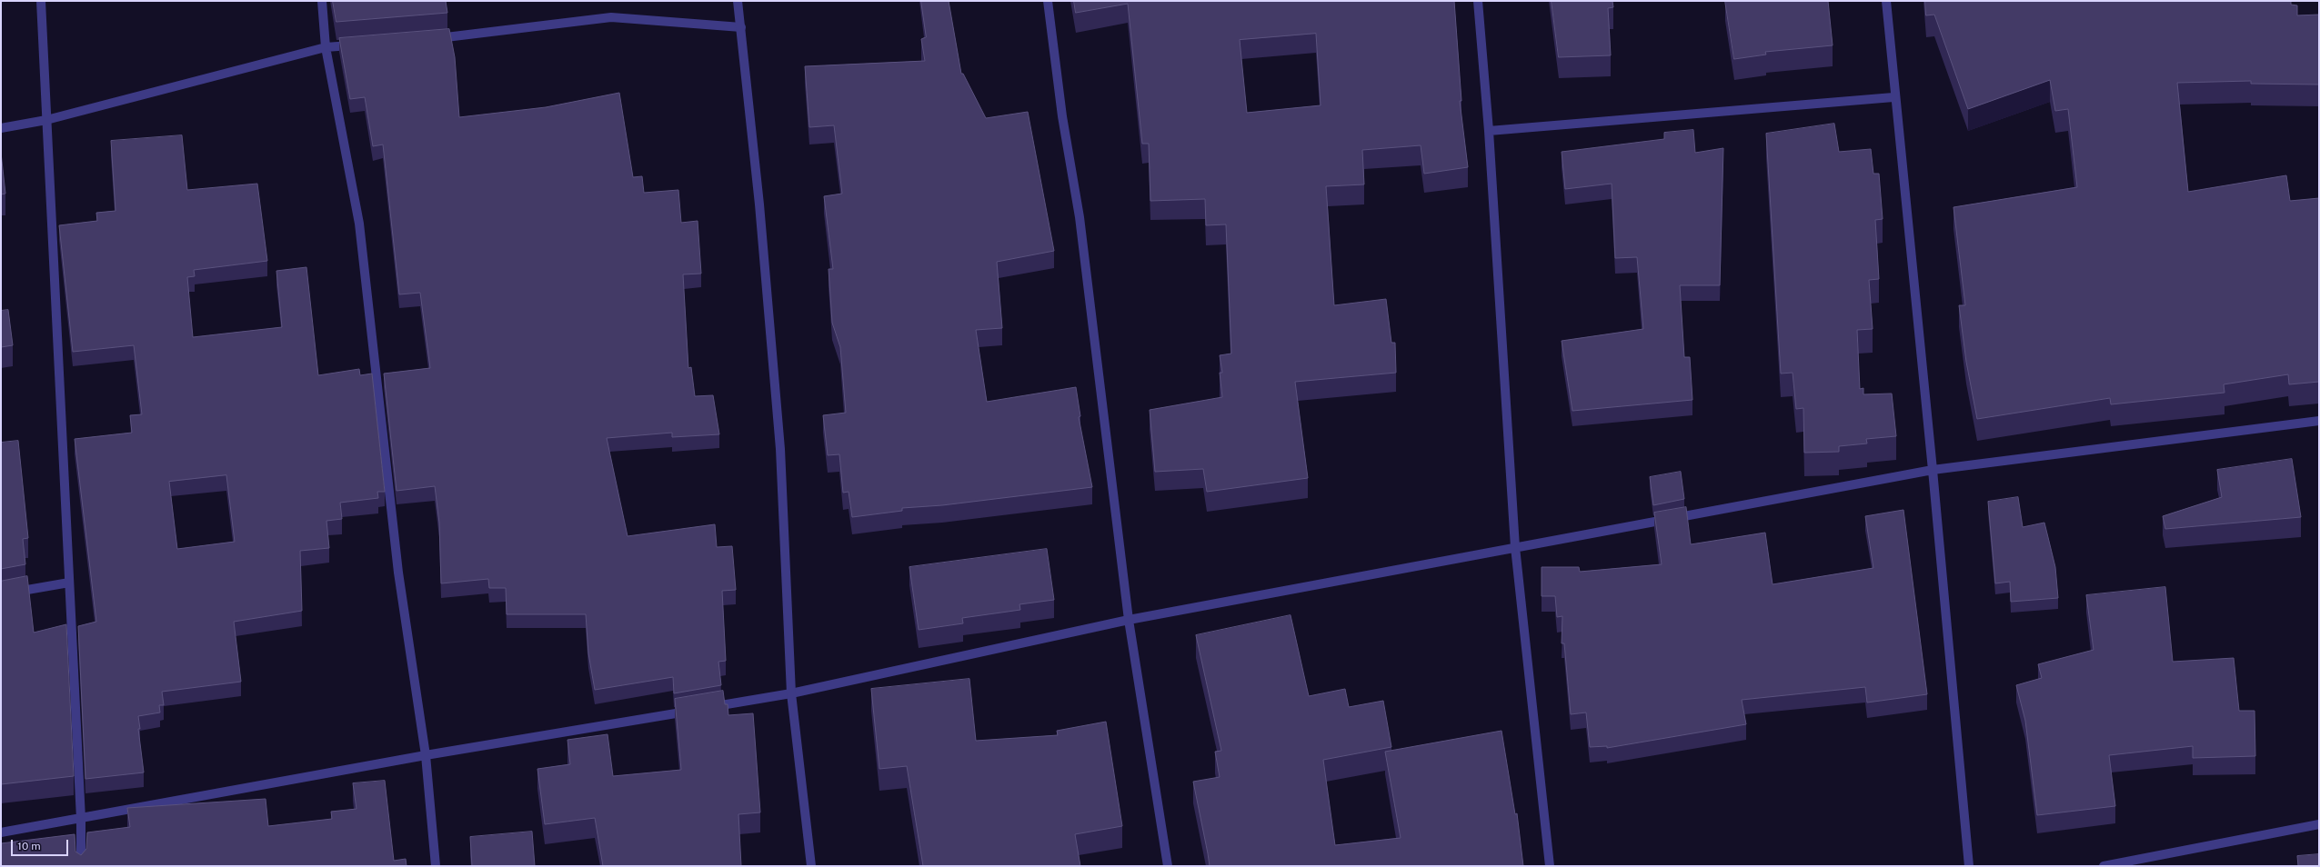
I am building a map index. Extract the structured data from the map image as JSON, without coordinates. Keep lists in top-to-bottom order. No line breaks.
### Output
{"scale_bar":"10 m"}
